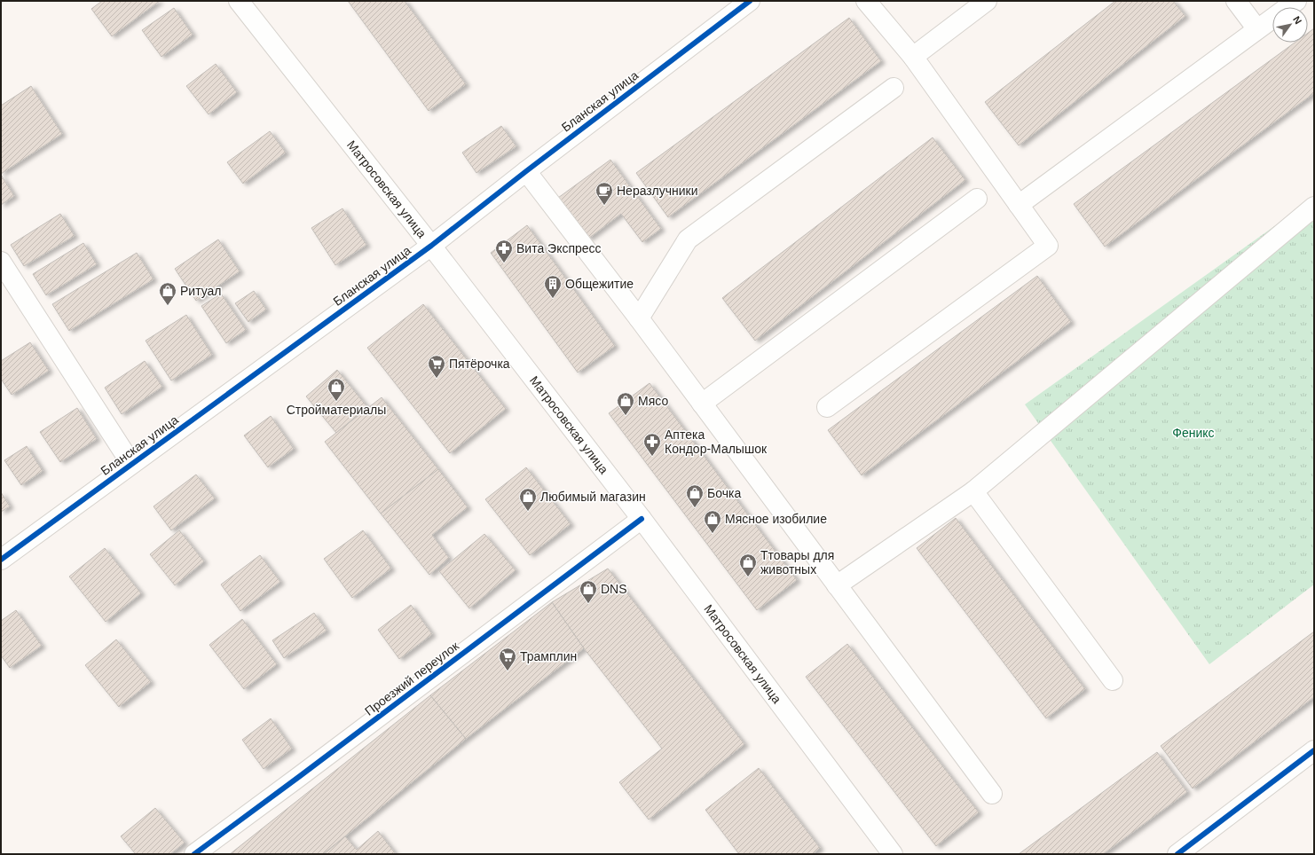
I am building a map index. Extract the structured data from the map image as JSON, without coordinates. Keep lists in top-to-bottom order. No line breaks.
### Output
{"streets":{"main road":["Бланская улица","Матросовская улица","Проезжий переулок"]},"crossings":[["Бланская улица","Матросовская улица"],["Матросовская улица","Проезжий переулок"]],"parks":["Феникс"],"places":{"cafe":["Неразлучники"],"pharmacy":["Вита Экспресс","Аптека Кондор-Малышок"],"building":["Общежитие"],"shop":["Ритуал","Стройматериалы","Мясо","Бочка","Любимый магазин","Мясное изобилие","Ттовары для животных","DNS"],"supermarket":["Пятёрочка","Трамплин"]},"north":"top right"}
